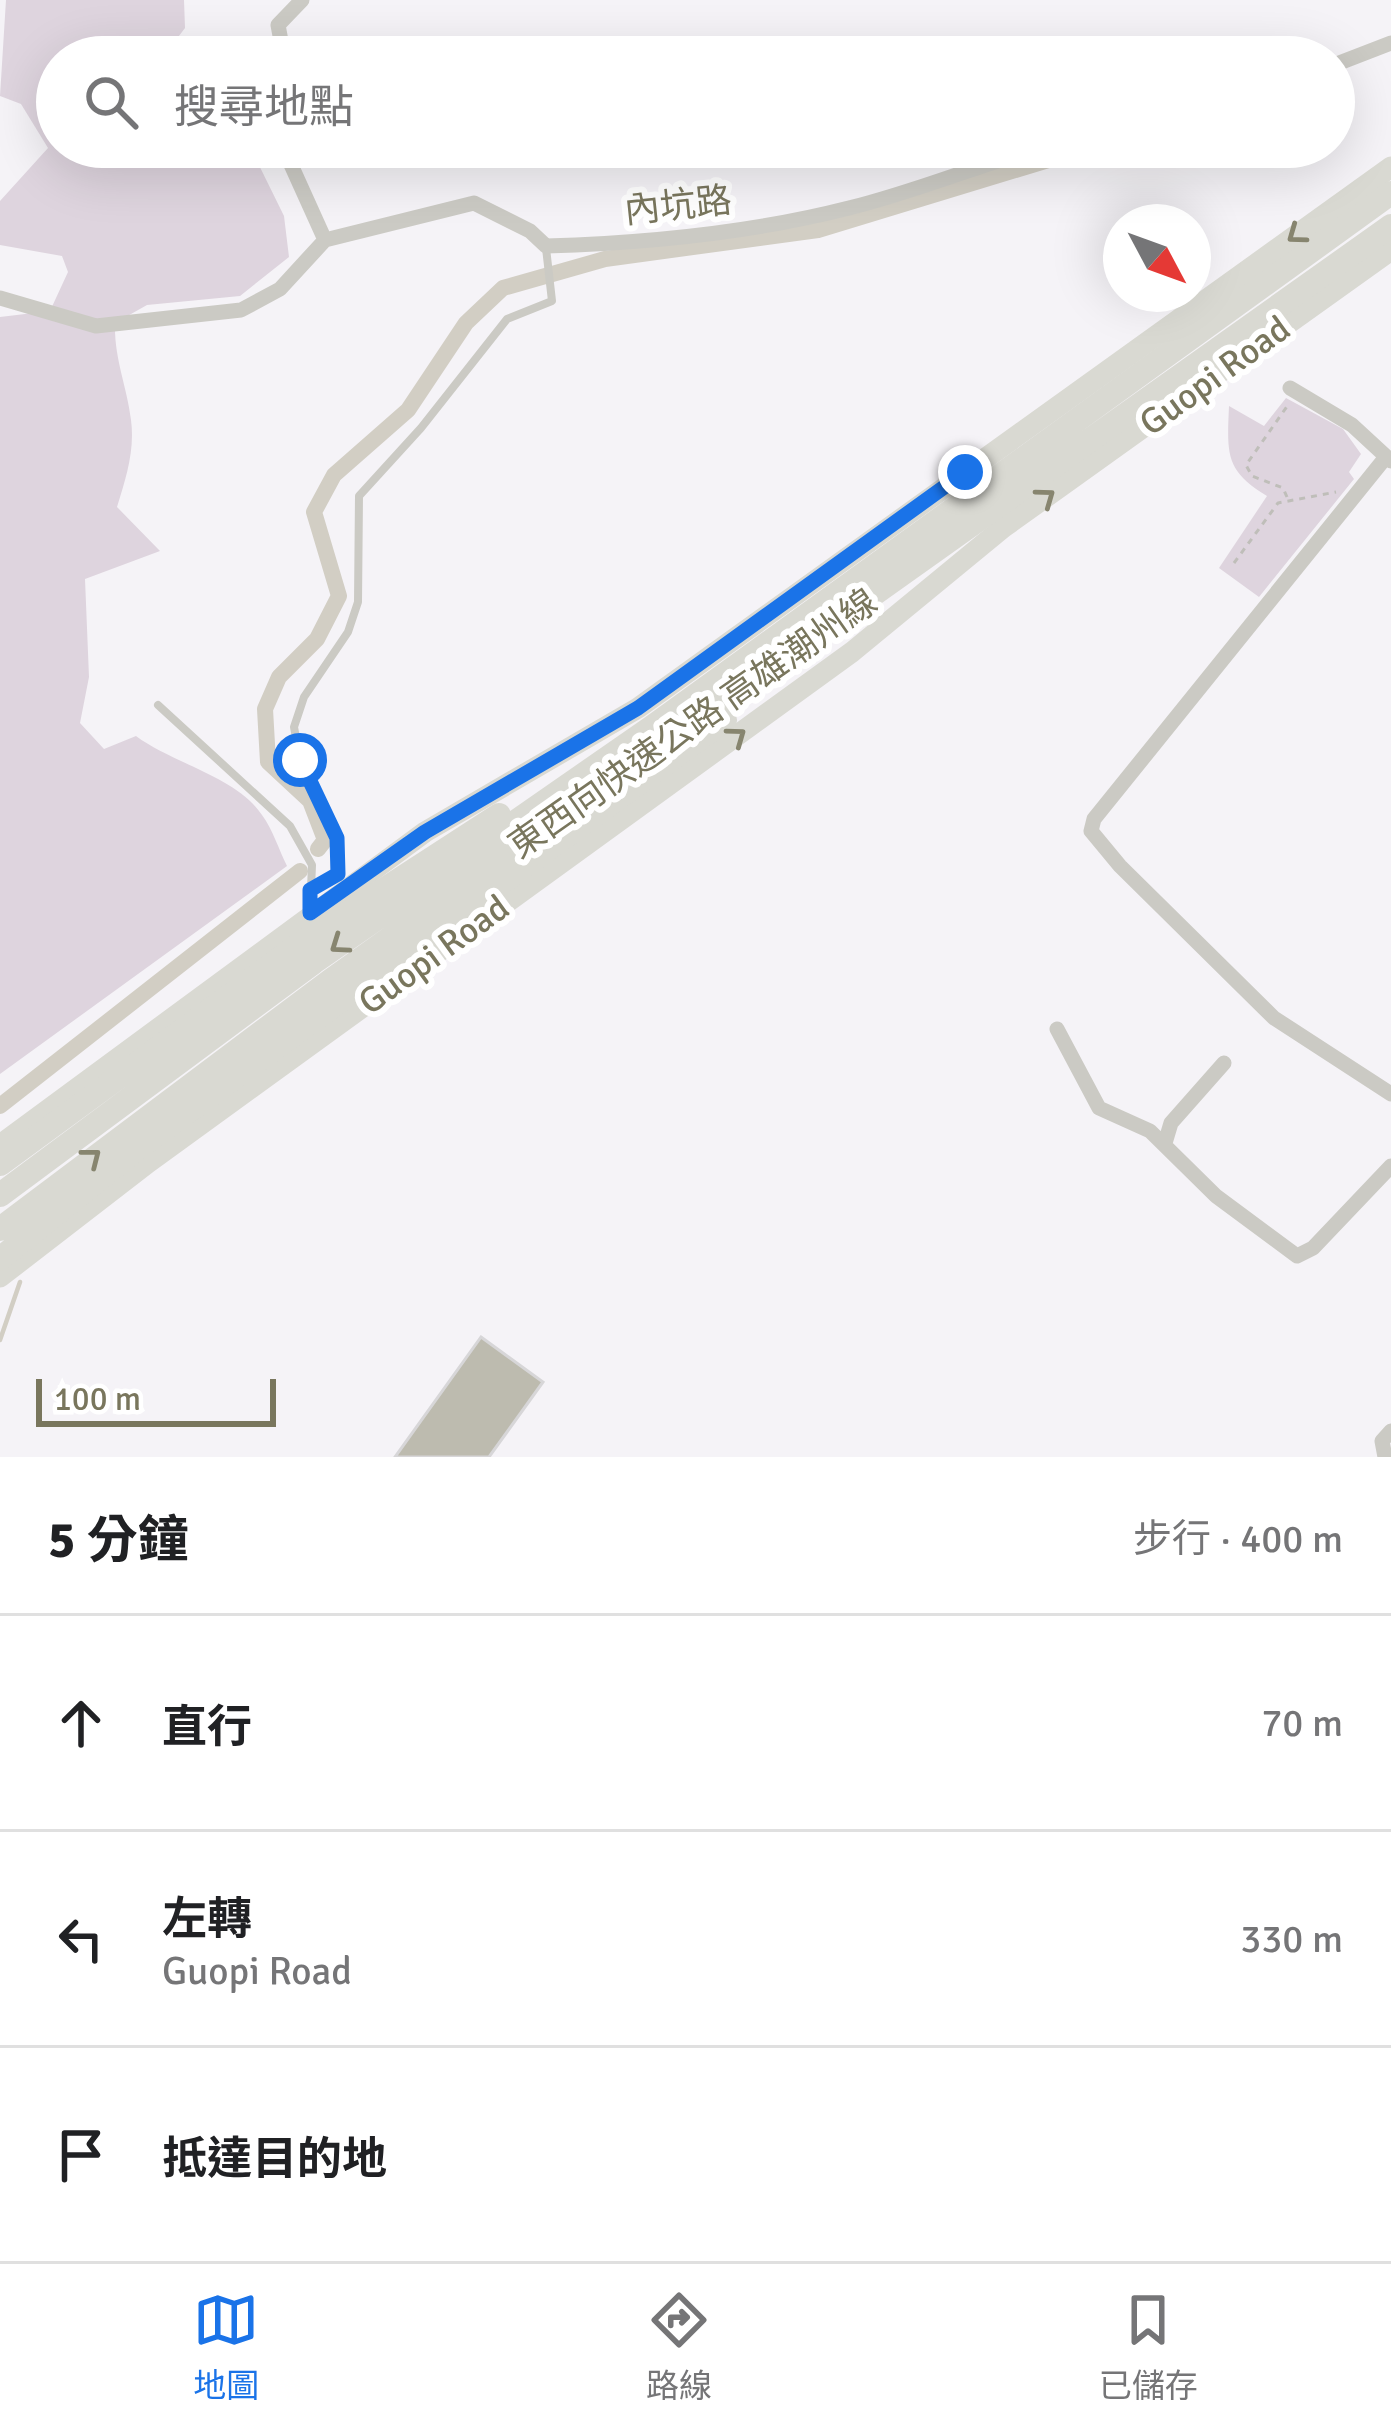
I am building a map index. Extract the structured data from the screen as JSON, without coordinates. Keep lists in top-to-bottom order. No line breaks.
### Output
{"streets":{"highway":["東西向快速公路 高雄潮州線"],"main road":["Guopi Road"],"street":["內坑路"]},"scale_bar":"100 m","north":"bottom right","page":{"search":"搜尋地點","scale":"100 m","heading":["5 分鐘","步行 · 400 m"],"list":[["直行","70 m"],["左轉","Guopi Road","330 m"],"抵達目的地"],"nav":["地圖","路線","已儲存"]}}
